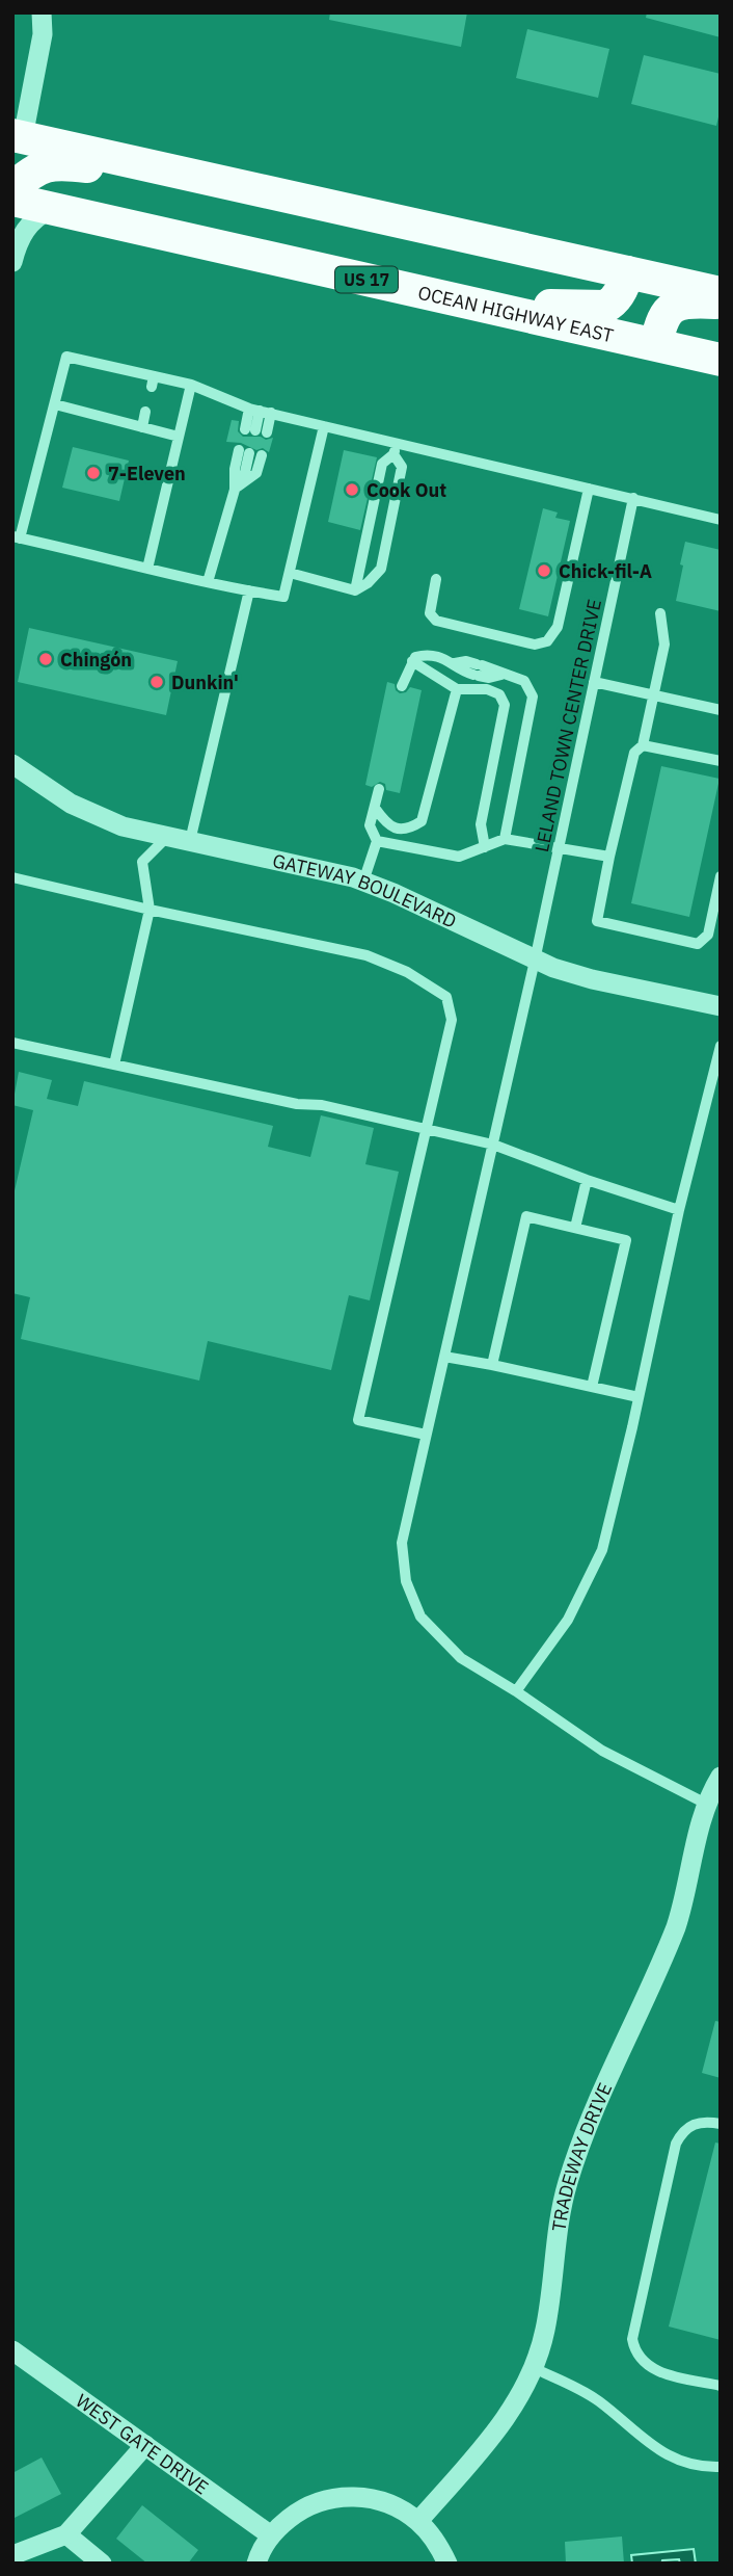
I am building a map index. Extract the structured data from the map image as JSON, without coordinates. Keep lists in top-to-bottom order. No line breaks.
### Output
{"streets":{"highway":["US 17","OCEAN HIGHWAY EAST"],"street":["GATEWAY BOULEVARD","TRADEWAY DRIVE","WEST GATE DRIVE"],"lane":["LELAND TOWN CENTER DRIVE"]},"crossings":[["LELAND TOWN CENTER DRIVE","GATEWAY BOULEVARD"],["LELAND TOWN CENTER DRIVE","TRADEWAY DRIVE"]],"places":["7-Eleven","Cook Out","Chick-fil-A","Chingón","Dunkin'"]}
